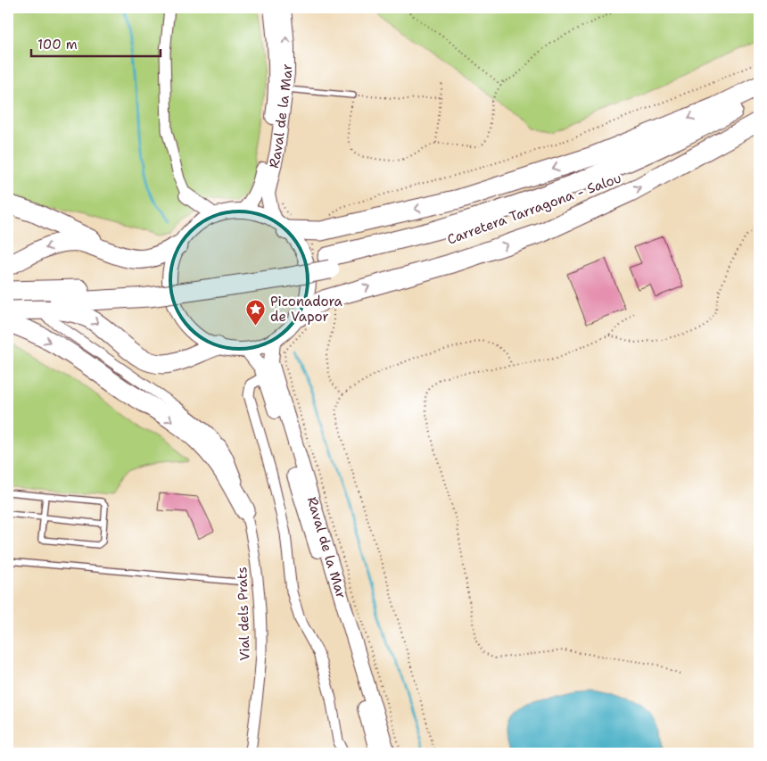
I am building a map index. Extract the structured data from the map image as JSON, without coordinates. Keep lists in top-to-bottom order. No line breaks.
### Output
{"streets":{"highway":["Carretera Tarragona - Salou"],"street":["Raval de la Mar","Vial dels Prats"]},"places":{"place":["Piconadora de Vapor"]},"scale_bar":"100 m"}
